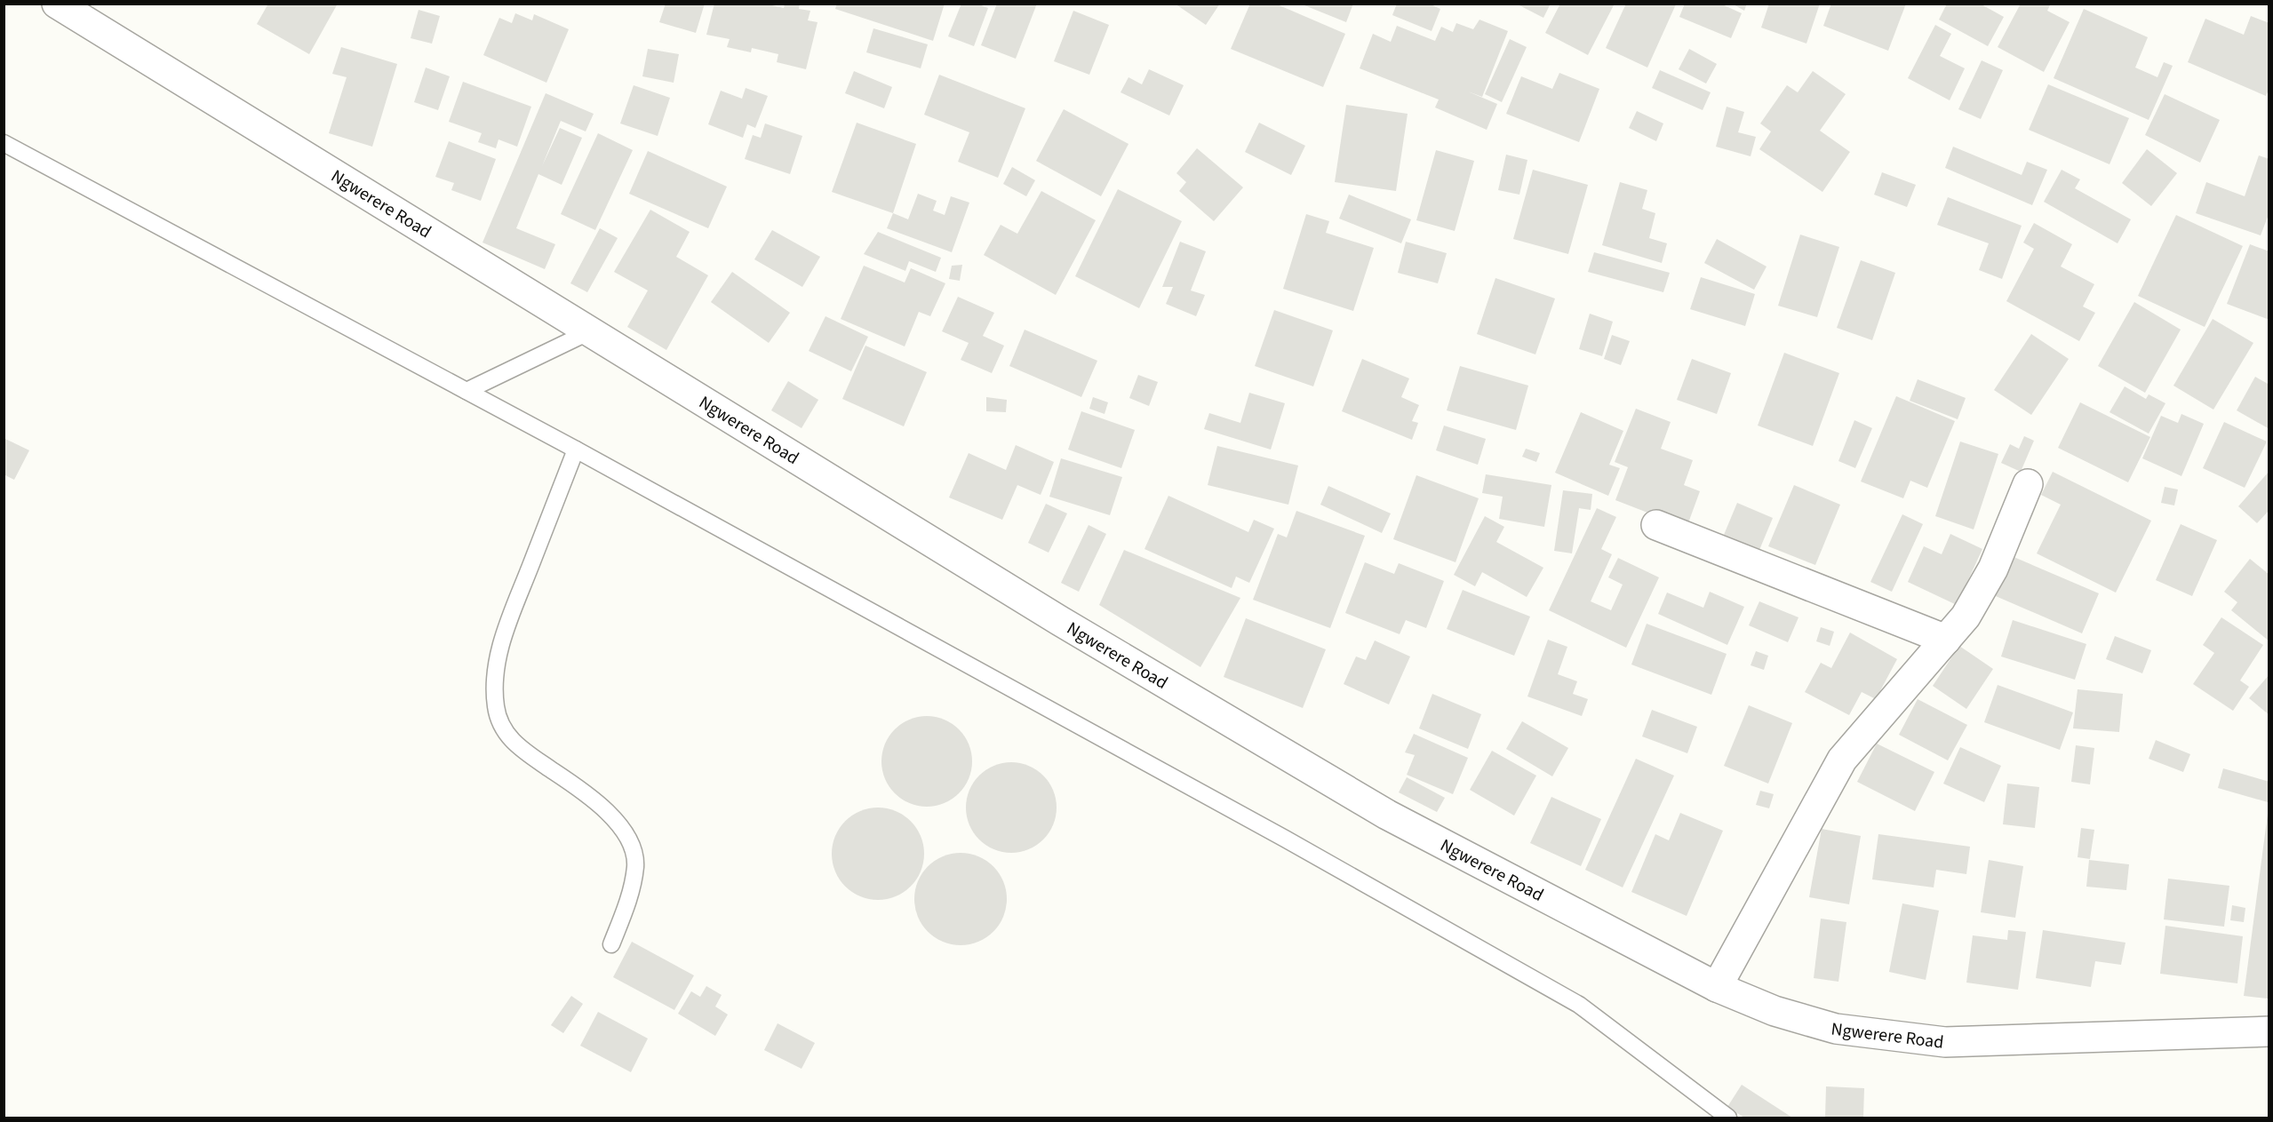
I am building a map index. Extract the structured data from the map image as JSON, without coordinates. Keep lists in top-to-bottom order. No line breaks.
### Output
{"streets":{"street":["Ngwerere Road"]}}
